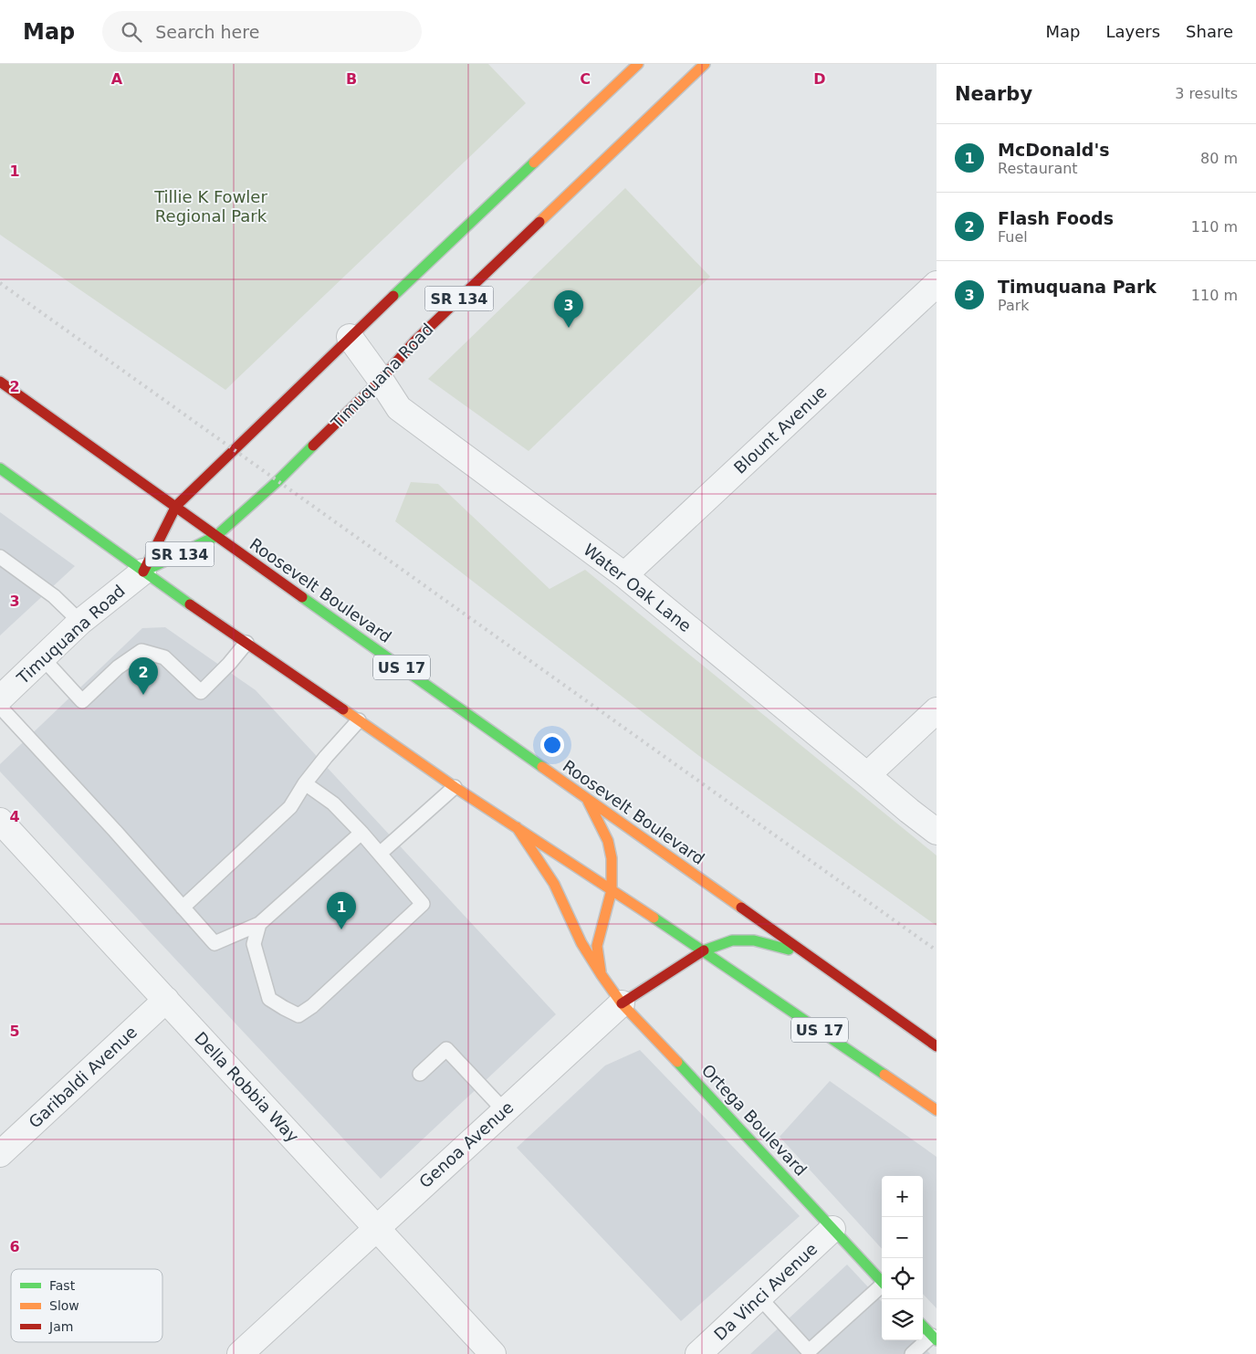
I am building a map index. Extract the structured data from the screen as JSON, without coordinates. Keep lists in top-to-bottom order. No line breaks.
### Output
{"streets":{"main road":["SR 134","Timuquana Road","Roosevelt Boulevard","US 17","Ortega Boulevard","Genoa Avenue"],"street":["Blount Avenue","Water Oak Lane","Garibaldi Avenue","Della Robbia Way","Da Vinci Avenue"]},"crossings":[["Timuquana Road","Water Oak Lane"],["Timuquana Road","Roosevelt Boulevard"],["Timuquana Road","US 17"],["Blount Avenue","Water Oak Lane"],["Roosevelt Boulevard","Ortega Boulevard"],["Roosevelt Boulevard","Genoa Avenue"],["US 17","Ortega Boulevard"],["US 17","Genoa Avenue"],["Garibaldi Avenue","Della Robbia Way"],["Della Robbia Way","Genoa Avenue"],["Ortega Boulevard","Genoa Avenue"],["Ortega Boulevard","Da Vinci Avenue"]],"parks":["Tillie K Fowler Regional Park"],"legend":["Fast","Slow","Jam"],"page":{"header":"Map","search":"Search here","nav":["Map","Layers","Share"],"heading":["Nearby","3 results"],"list":[{"mark":"1","name":"McDonald's","note":"Restaurant","value":"80 m"},{"mark":"2","name":"Flash Foods","note":"Fuel","value":"110 m"},{"mark":"3","name":"Timuquana Park","note":"Park","value":"110 m"}],"pins":["3","2","1"],"map_buttons":["+","−"]},"grid":{"columns":["A","B","C","D"],"rows":["1","2","3","4","5","6"]}}
